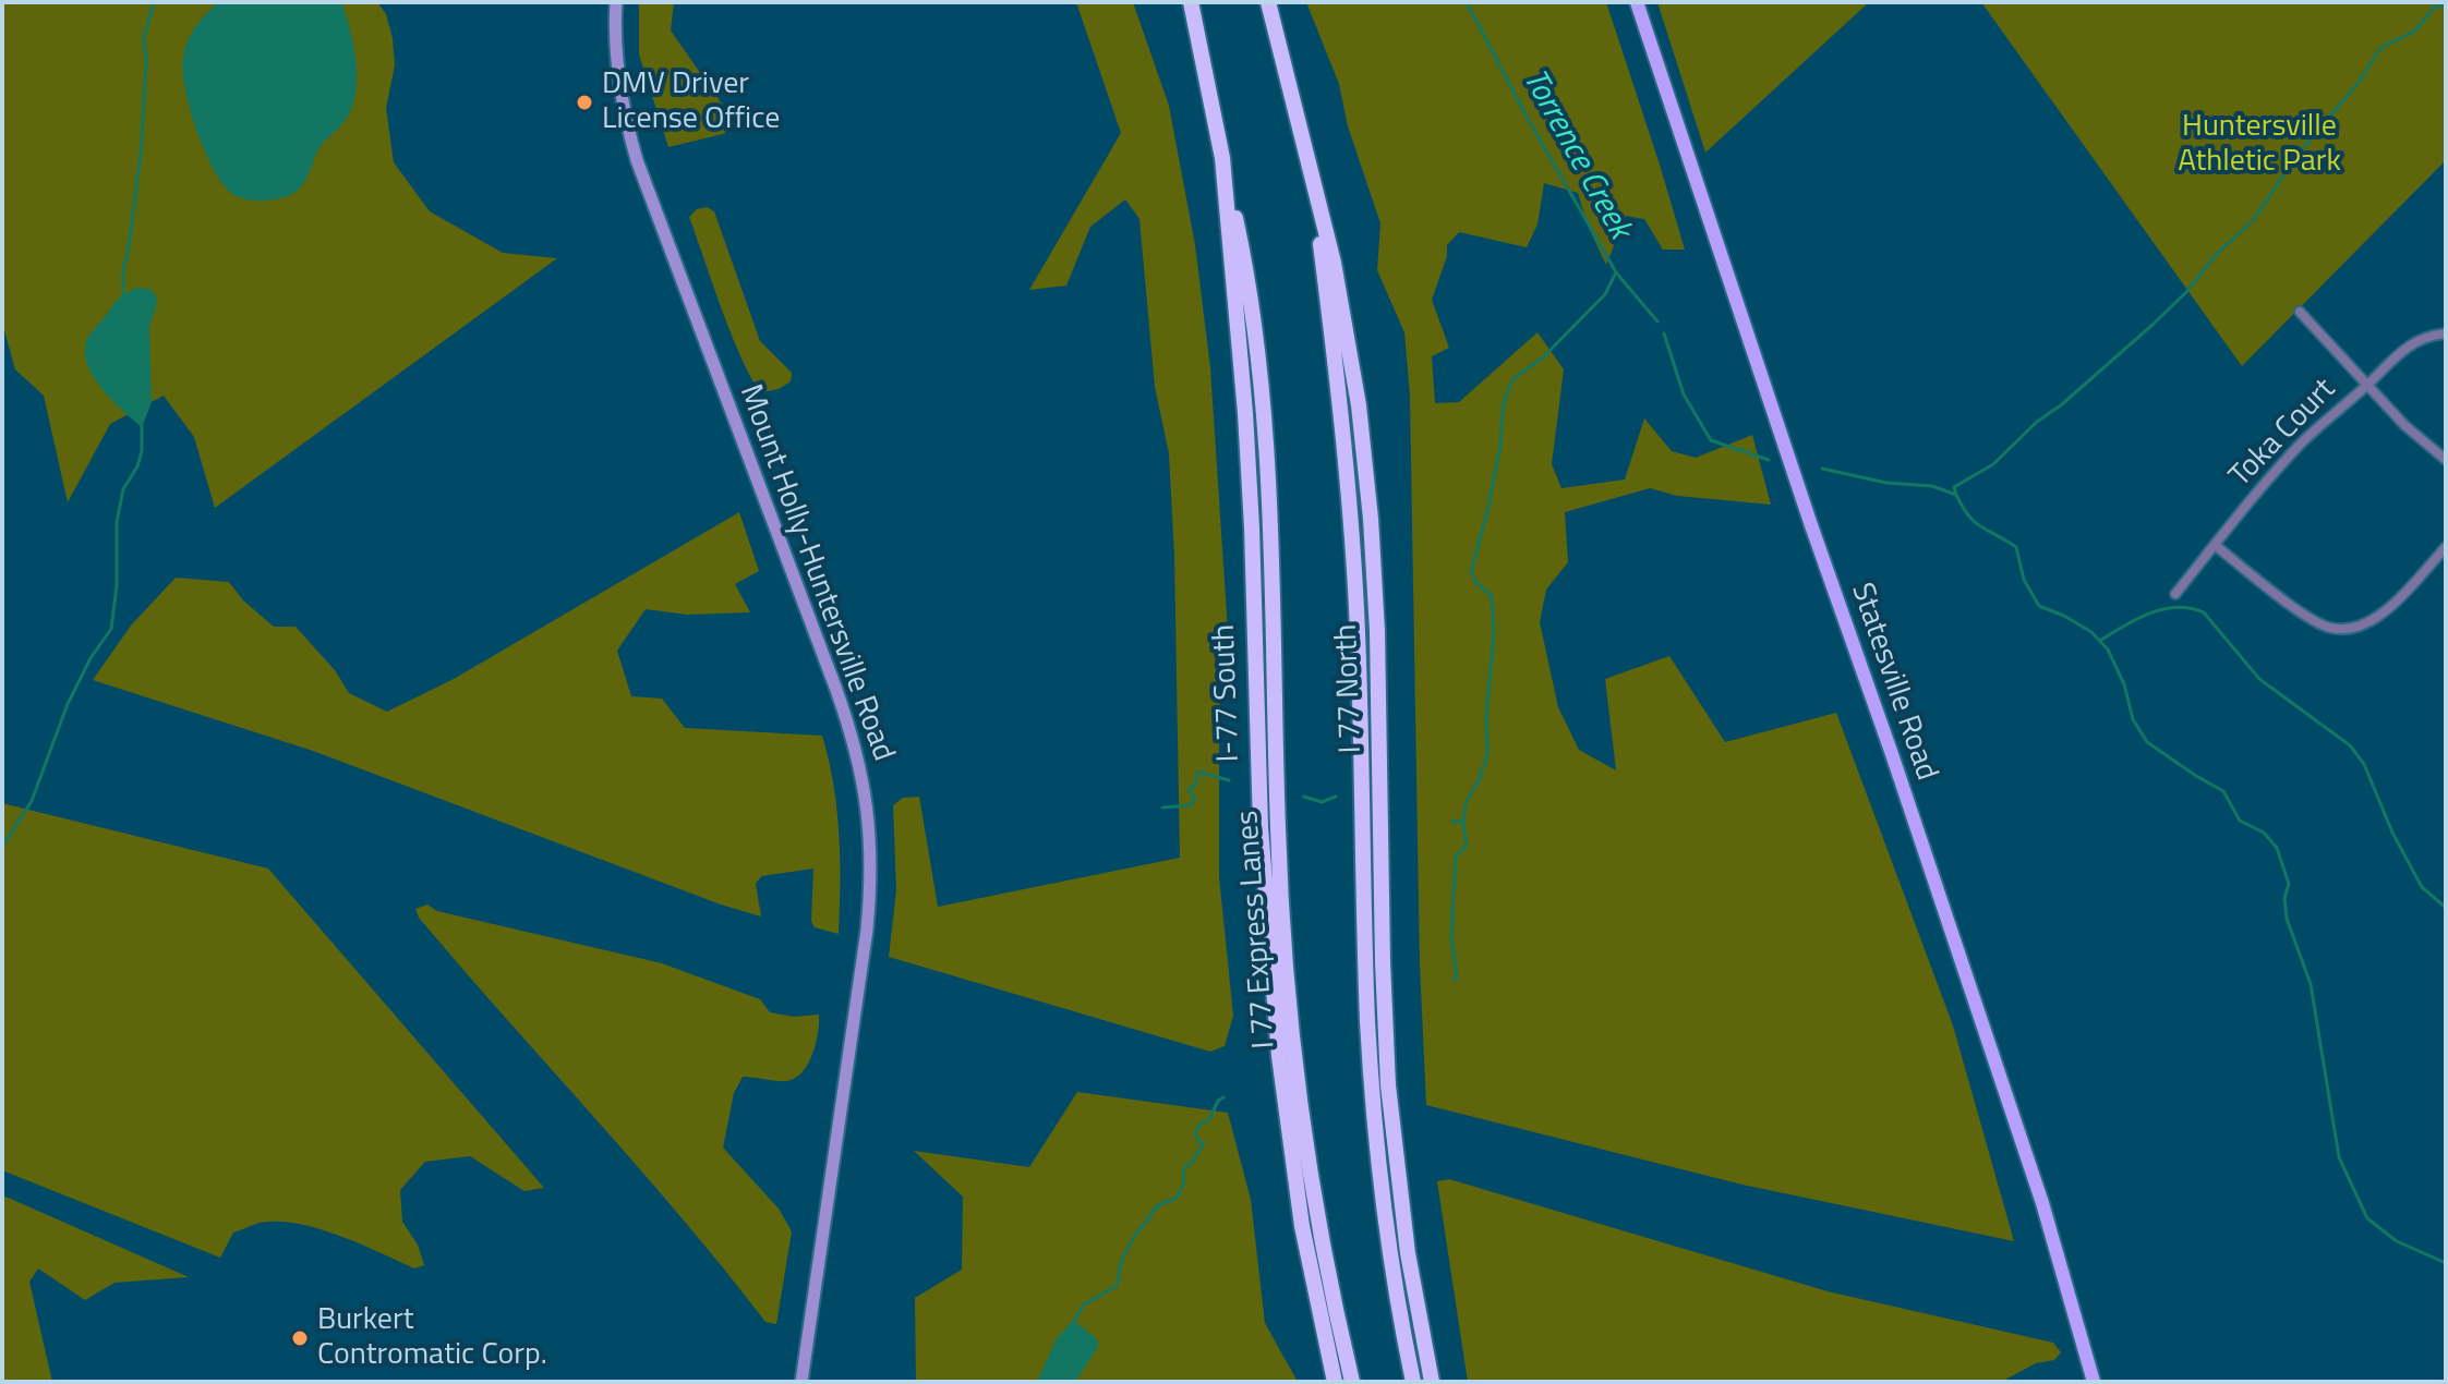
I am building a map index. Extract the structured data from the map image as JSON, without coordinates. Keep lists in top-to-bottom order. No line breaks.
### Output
{"streets":{"highway":["I 77 North","I-77 South","I 77 Express Lanes"],"main road":["Mount Holly-Huntersville Road","Statesville Road"],"street":["Toka Court"]},"crossings":[["I-77 South","I 77 Express Lanes"]],"water":["Torrence Creek"],"parks":["Huntersville Athletic Park"],"places":["DMV Driver License Office","Burkert Contromatic Corp."]}
